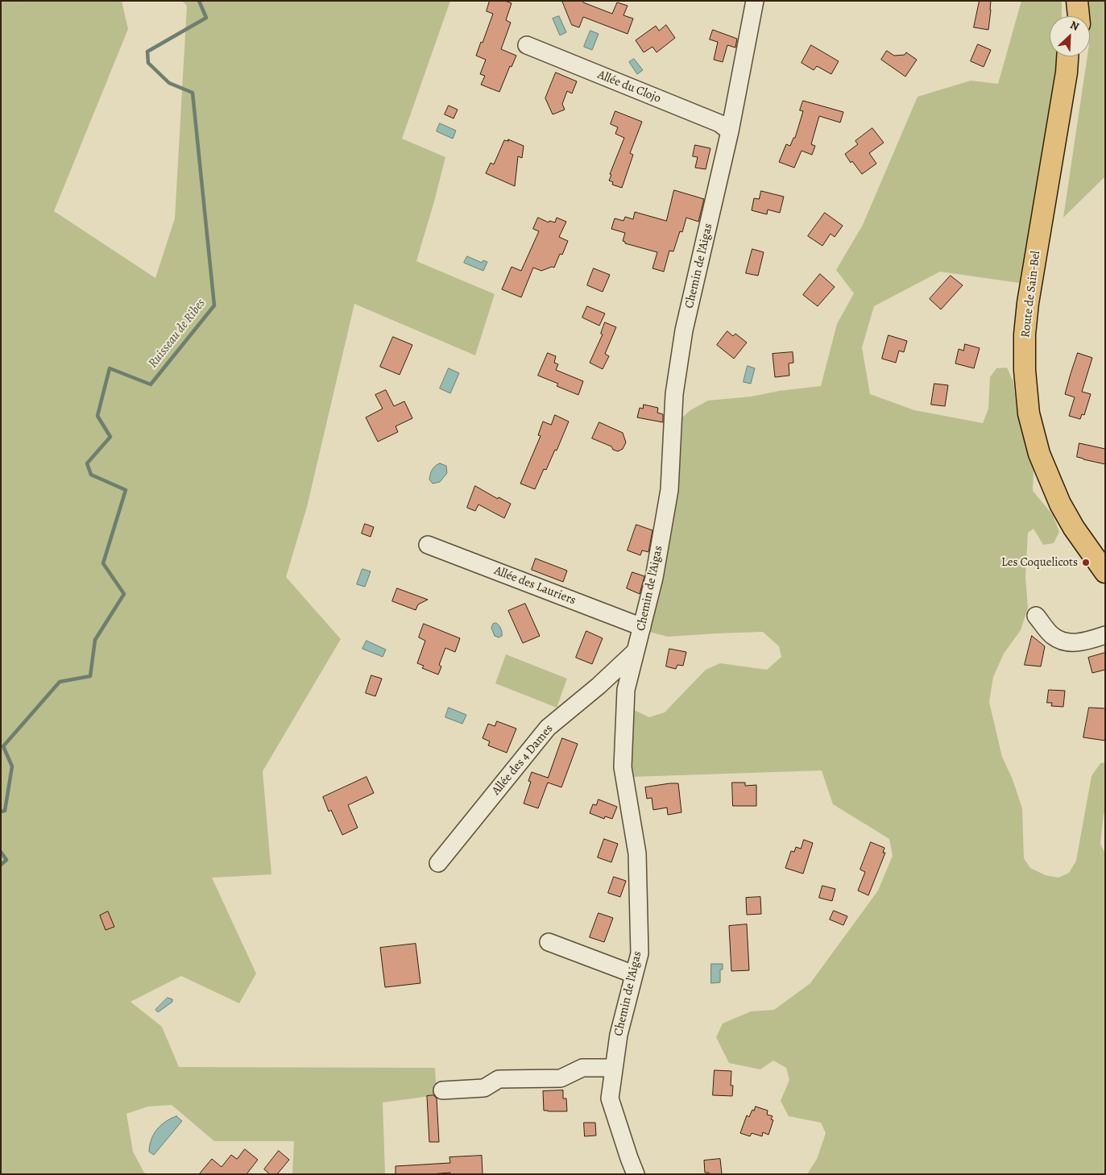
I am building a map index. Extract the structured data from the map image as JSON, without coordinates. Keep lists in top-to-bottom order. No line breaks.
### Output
{"streets":{"main road":["Route de Sain-Bel"],"street":["Allée du Clojo","Chemin de l'Aigas","Allée des Lauriers","Allée des 4 Dames"]},"crossings":[["Allée du Clojo","Chemin de l'Aigas"],["Chemin de l'Aigas","Allée des Lauriers"],["Chemin de l'Aigas","Allée des 4 Dames"]],"water":["Ruisseau de Ribes"],"places":["Les Coquelicots"],"north":"top right"}
